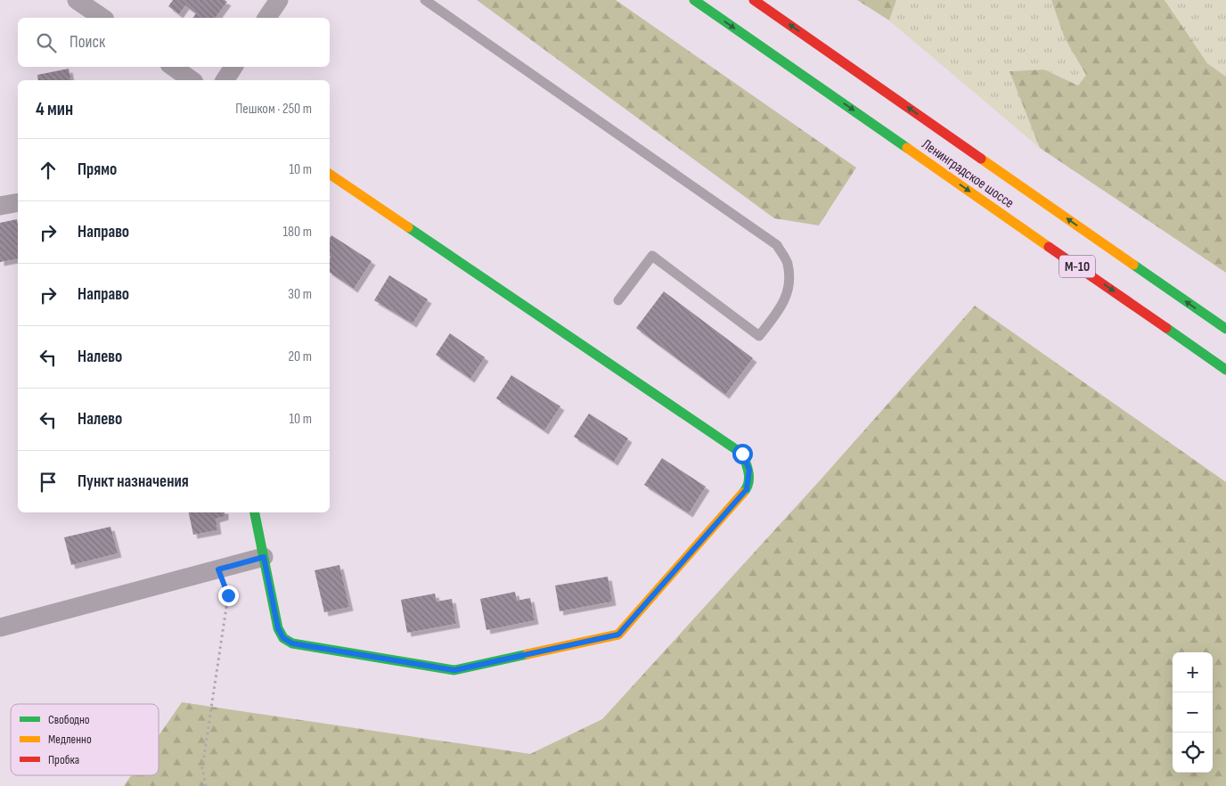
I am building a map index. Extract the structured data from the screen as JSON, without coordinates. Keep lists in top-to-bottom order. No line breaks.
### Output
{"streets":{"main road":["Ленинградское шоссе","М-10"]},"legend":["Свободно","Медленно","Пробка"],"page":{"search":"Поиск","heading":["4 мин","Пешком · 250 m"],"list":[["Прямо","10 m"],["Направо","180 m"],["Направо","30 m"],["Налево","20 m"],["Налево","10 m"],"Пункт назначения"],"map_buttons":["+","−"]}}
